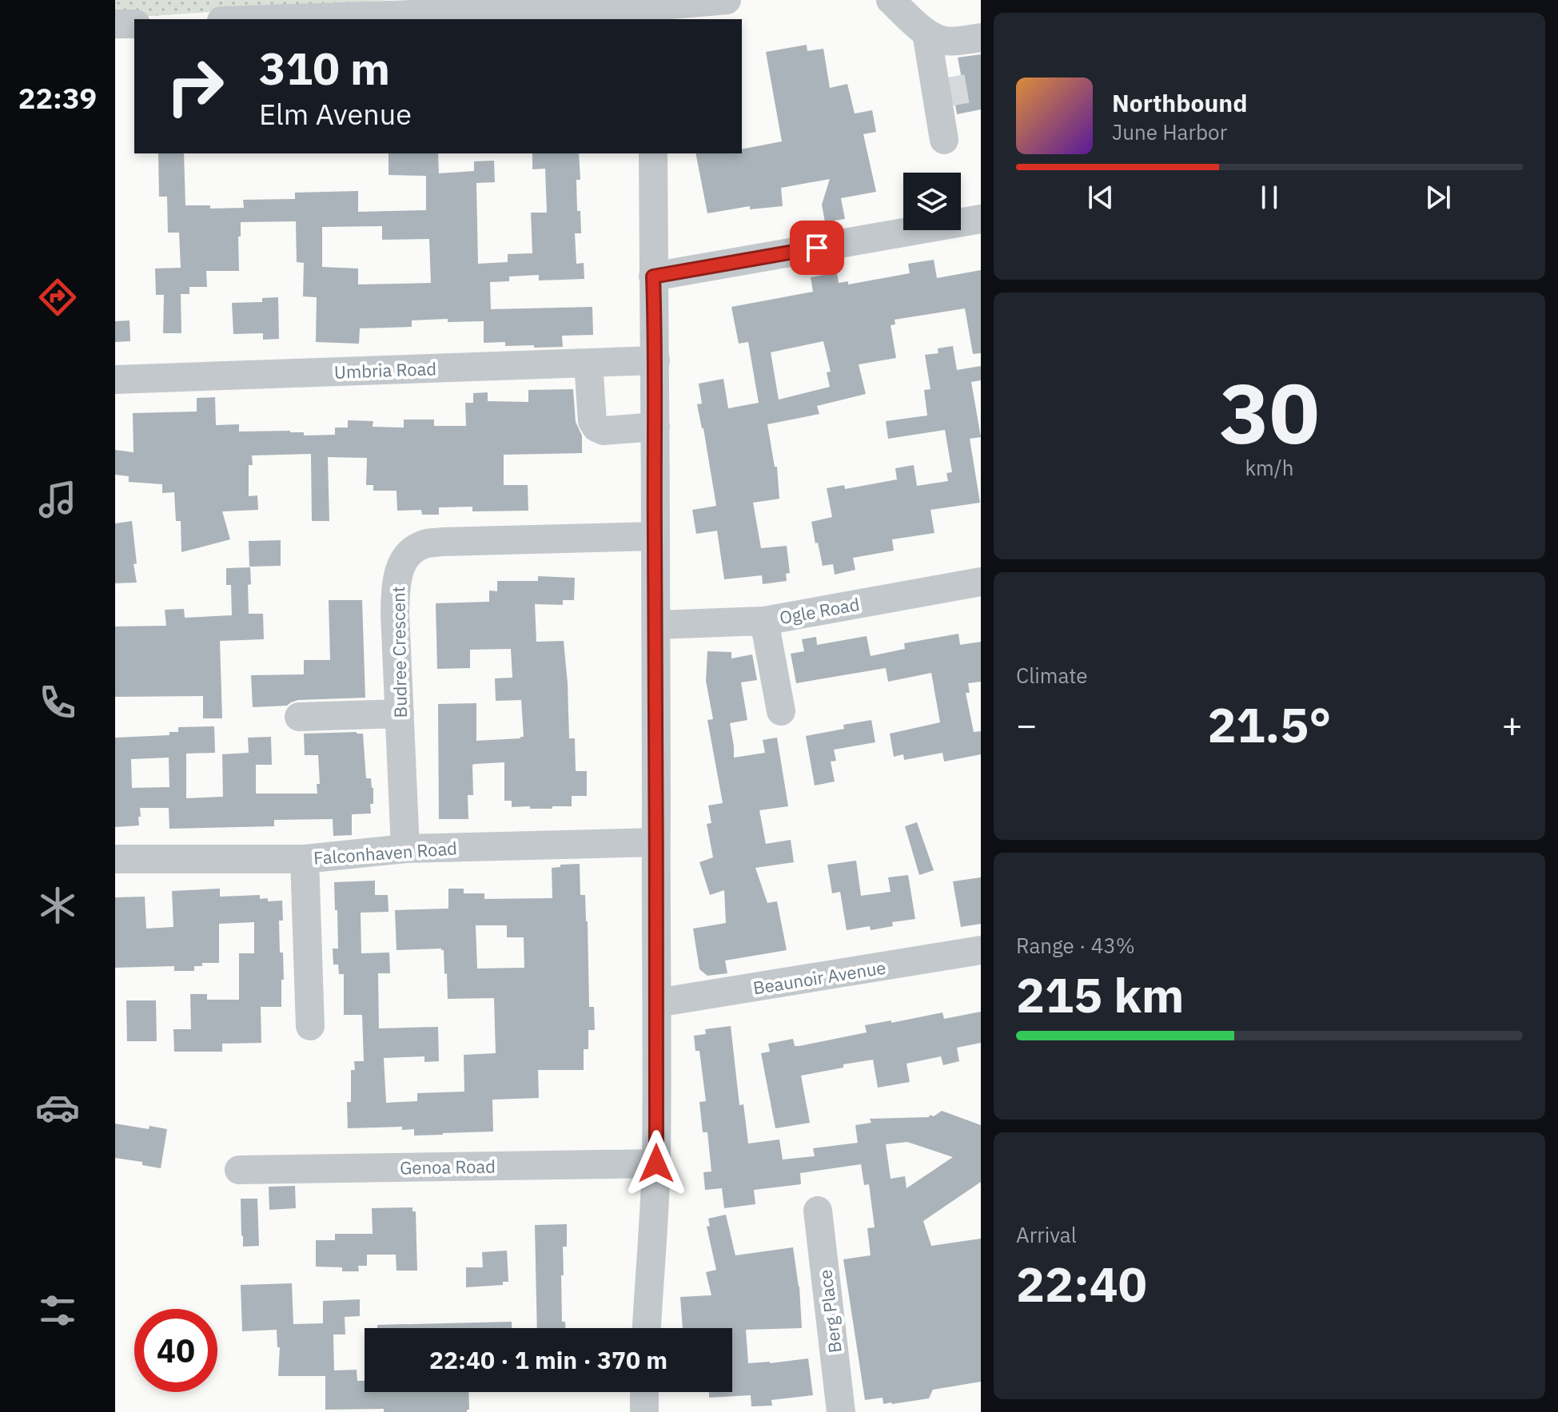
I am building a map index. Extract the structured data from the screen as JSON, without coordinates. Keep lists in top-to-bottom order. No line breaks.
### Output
{"streets":{"street":["Umbria Road","Ogle Road","Budree Crescent","Falconhaven Road","Beaunoir Avenue","Genoa Road","Berg Place"]},"crossings":[["Budree Crescent","Falconhaven Road"]],"page":{"tabs":"22:39","turn":["310 m","Elm Avenue"],"song":["Northbound","June Harbor"],"tile":[["30","km/h"],"Climate",["Range · 43%","215 km"],["Arrival","22:40"]],"heat":["−","21.5°","+"],"limit":"40","trip":"22:40 · 1 min · 370 m"}}
